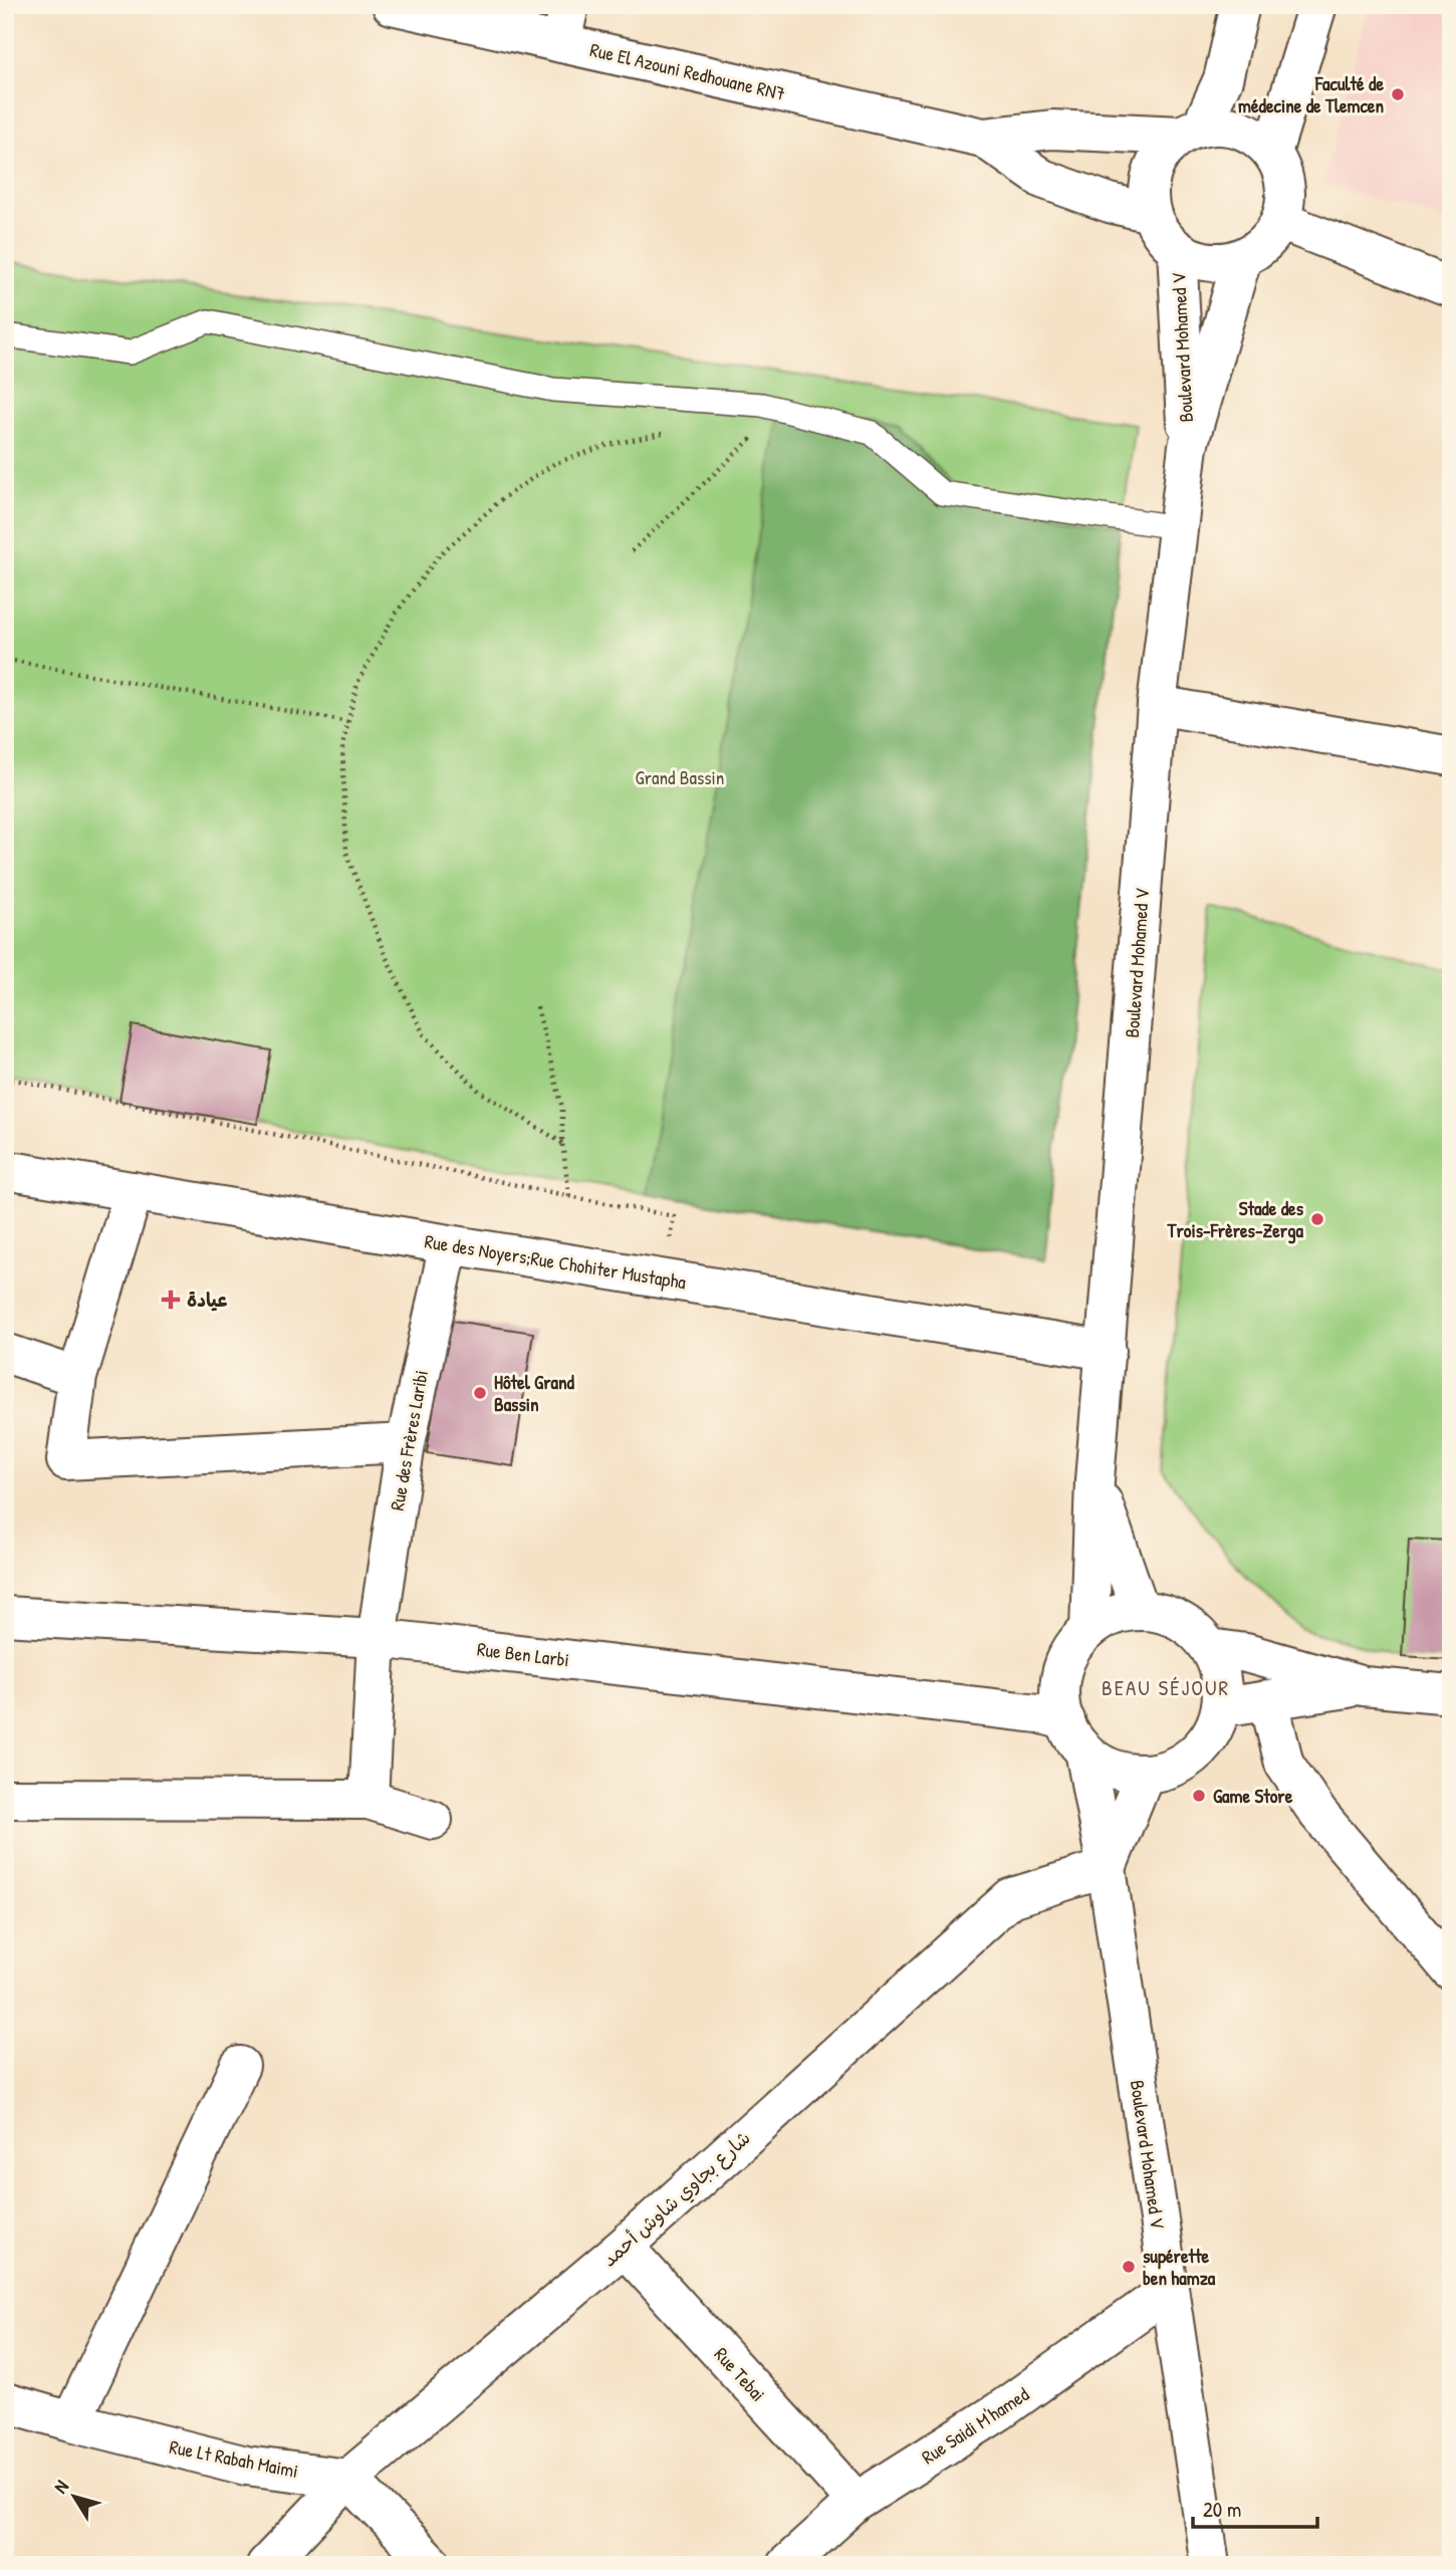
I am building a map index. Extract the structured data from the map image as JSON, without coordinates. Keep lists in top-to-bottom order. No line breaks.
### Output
{"streets":{"street":["Rue El Azouni Redhouane RN7","Boulevard Mohamed V","Rue des Noyers;Rue Chohiter Mustapha","Rue des Frères Laribi","Rue Ben Larbi","شارع بجاوي شاوش أحمد","Rue Tebai","Rue Saidi M'hamed","Rue Lt Rabah Maimi"]},"crossings":[["Rue El Azouni Redhouane RN7","Boulevard Mohamed V"],["Boulevard Mohamed V","Rue des Noyers;Rue Chohiter Mustapha"],["Boulevard Mohamed V","Rue Ben Larbi"],["Boulevard Mohamed V","شارع بجاوي شاوش أحمد"],["Boulevard Mohamed V","Rue Saidi M'hamed"],["Rue des Noyers;Rue Chohiter Mustapha","Rue des Frères Laribi"],["Rue des Frères Laribi","Rue Ben Larbi"],["شارع بجاوي شاوش أحمد","Rue Tebai"],["شارع بجاوي شاوش أحمد","Rue Lt Rabah Maimi"],["Rue Tebai","Rue Saidi M'hamed"]],"districts":["BEAU SÉJOUR"],"parks":["Grand Bassin"],"places":{"other":["Faculté de médecine de Tlemcen","Stade des Trois-Frères-Zerga","Hôtel Grand Bassin","Game Store","supérette ben hamza"],"health":["عيادة"]},"scale_bar":"20 m","north":"top left"}
